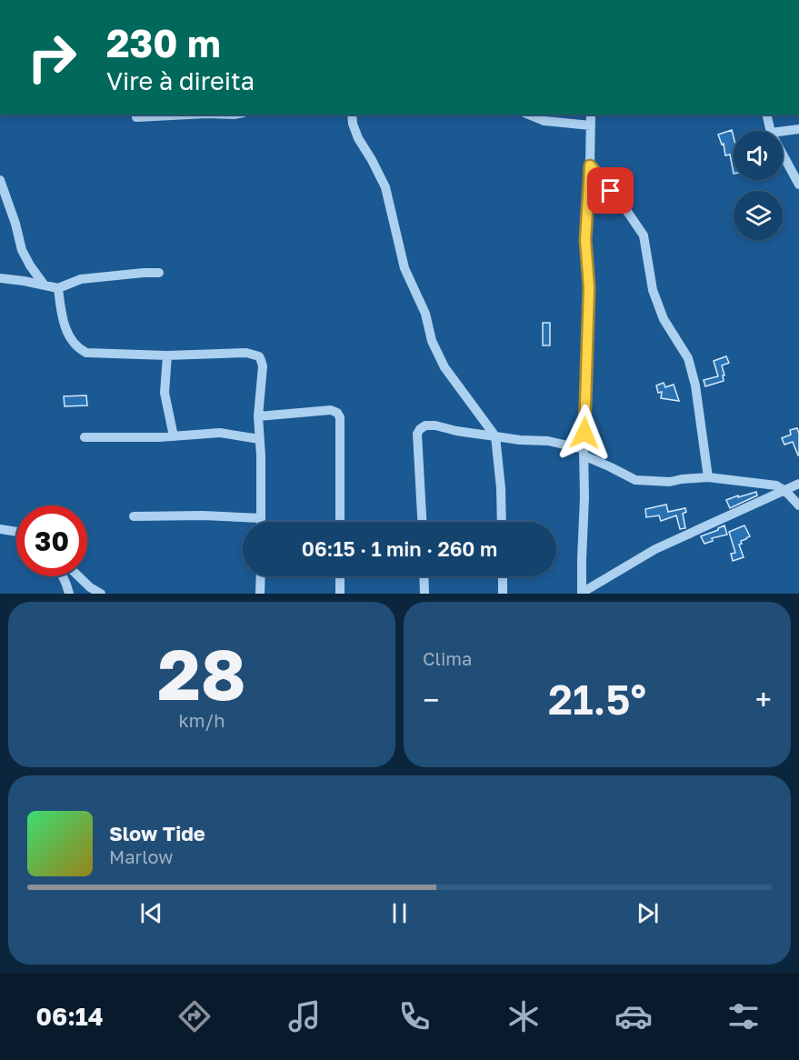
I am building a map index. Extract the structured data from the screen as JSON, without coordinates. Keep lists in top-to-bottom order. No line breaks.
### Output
{"page":{"turn":["230 m","Vire à direita"],"limit":"30","trip":"06:15 · 1 min · 260 m","tile":[["28","km/h"],"Clima"],"heat":["−","21.5°","+"],"song":["Slow Tide","Marlow"],"tabs":"06:14"}}
